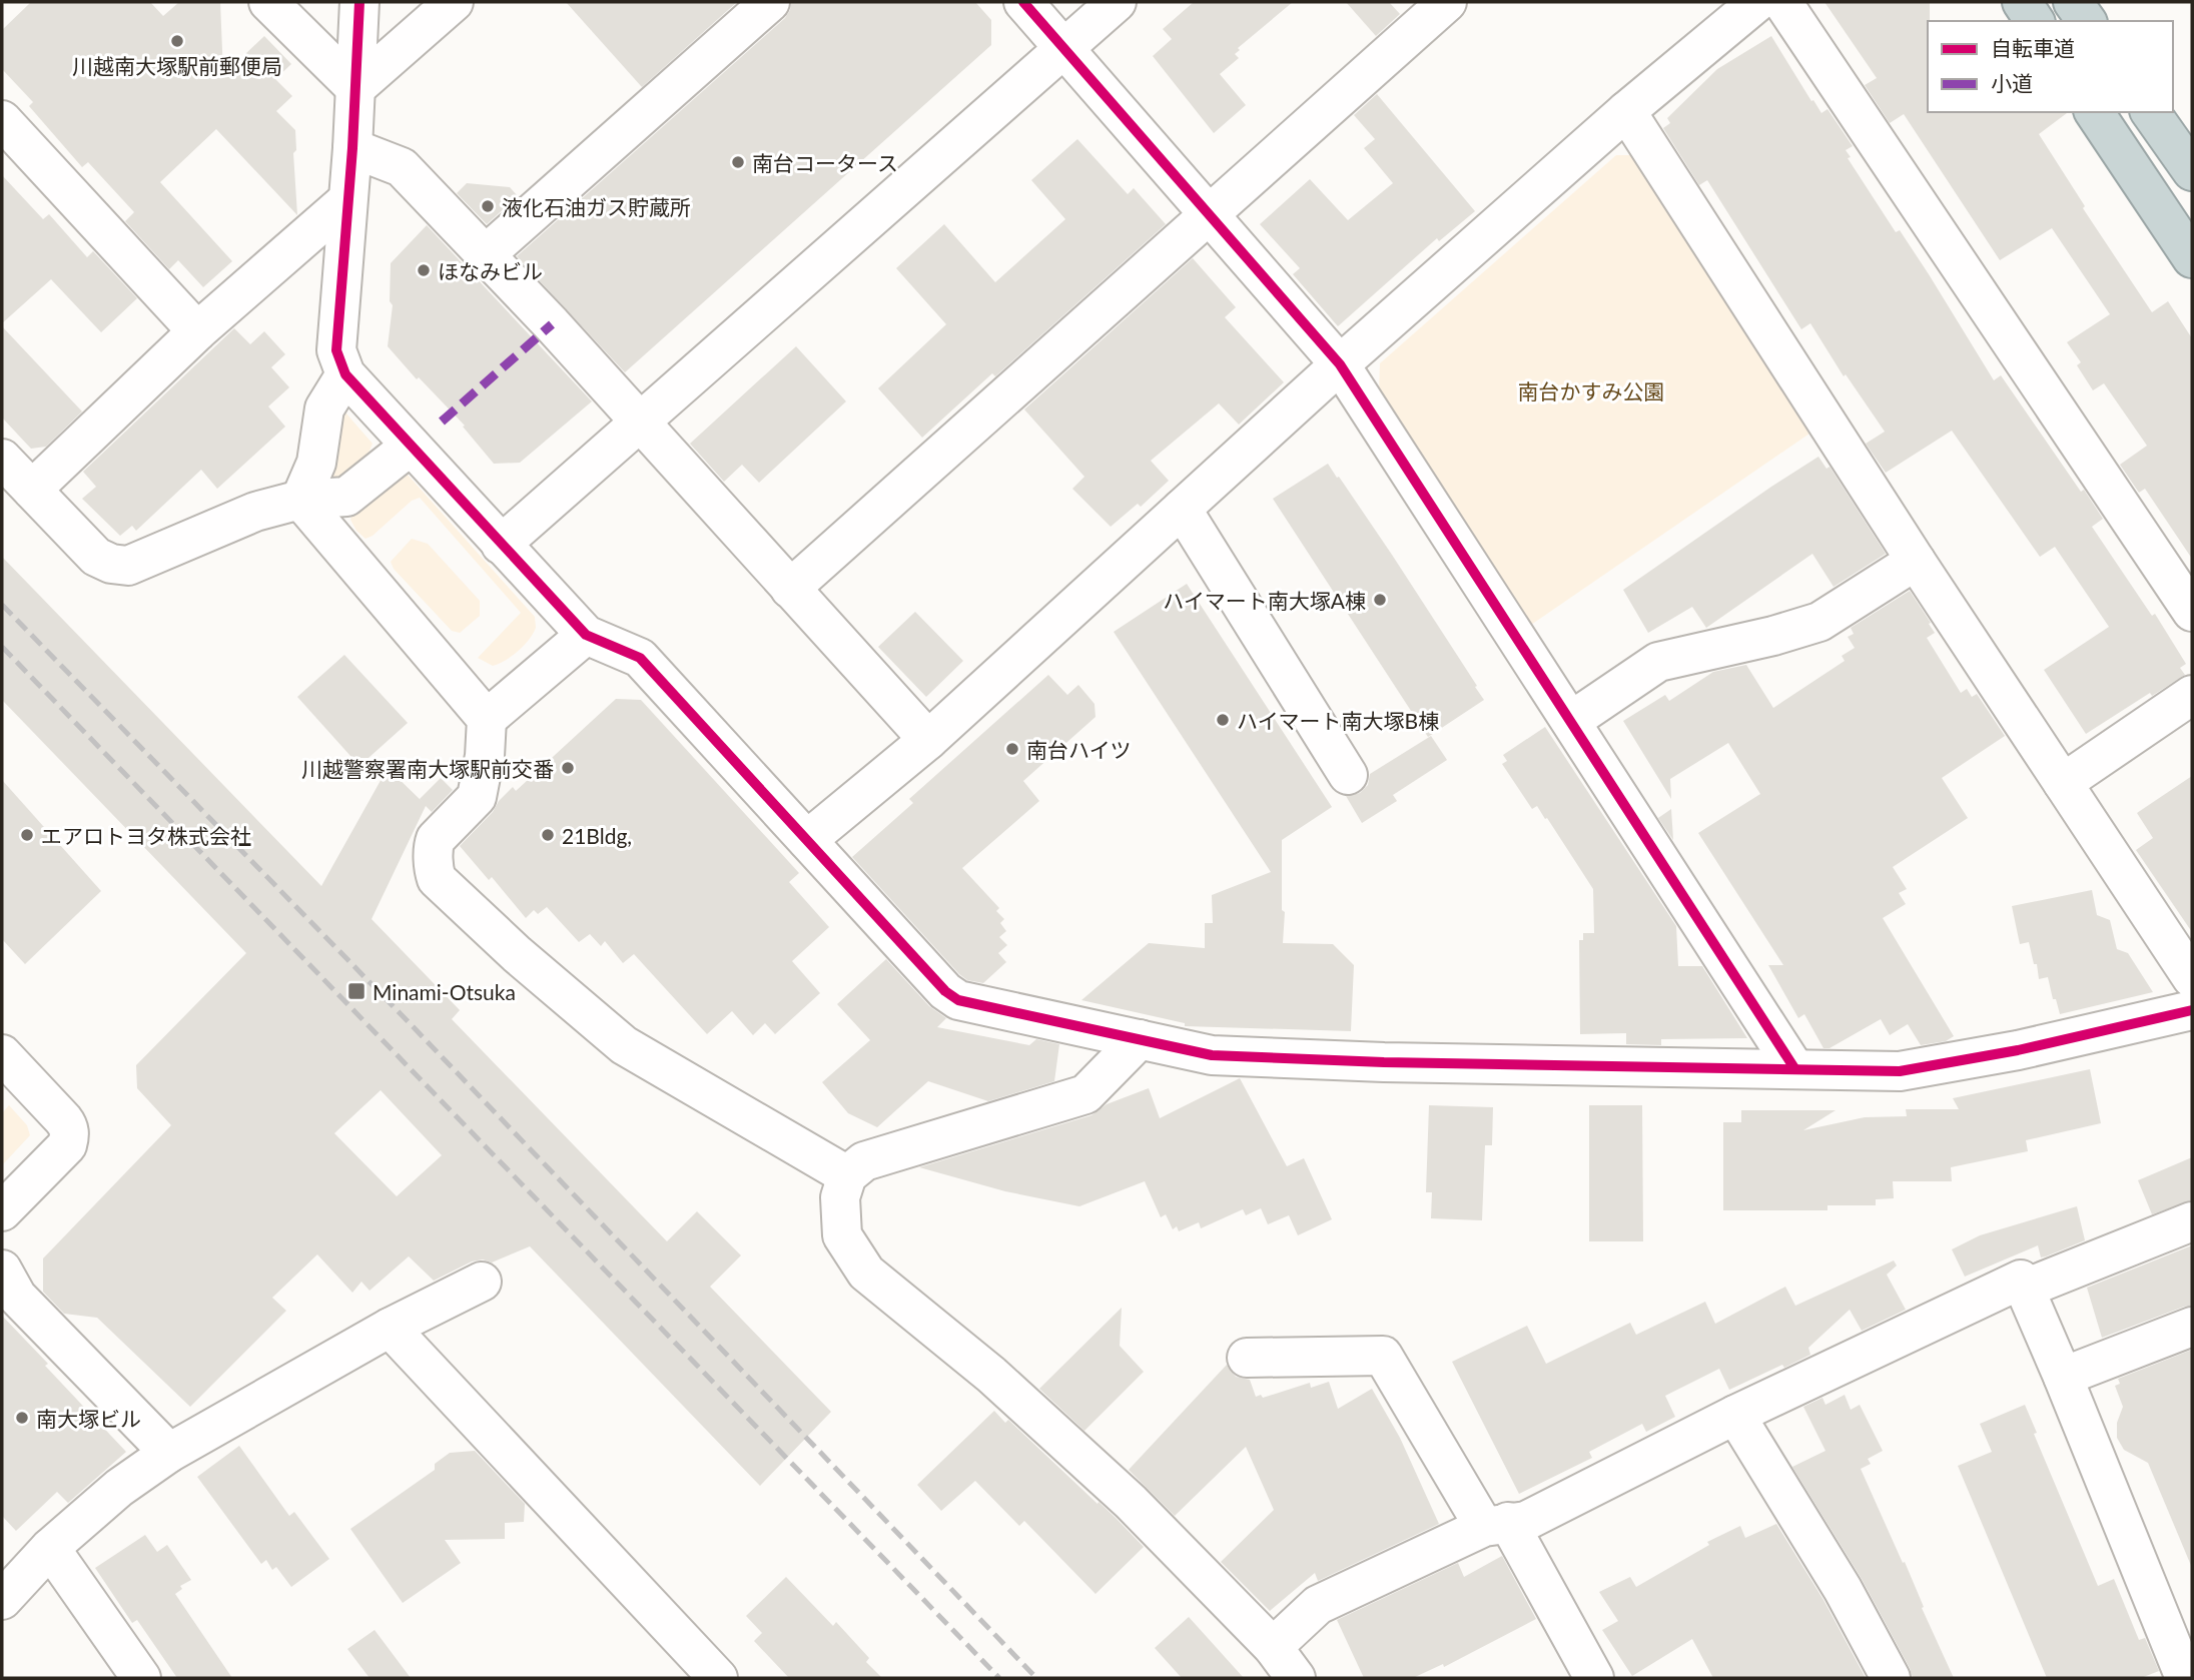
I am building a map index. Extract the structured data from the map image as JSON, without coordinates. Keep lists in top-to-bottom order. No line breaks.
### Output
{"parks":["南台かすみ公園"],"places":{"other":["川越南大塚駅前郵便局","南台コータース","液化石油ガス貯蔵所","ほなみビル","ハイマート南大塚A棟","ハイマート南大塚B棟","南台ハイツ","川越警察署南大塚駅前交番","エアロトヨタ株式会社","21Bldg,","南大塚ビル"],"transit":["Minami-Otsuka"]},"legend":["自転車道","小道"]}
